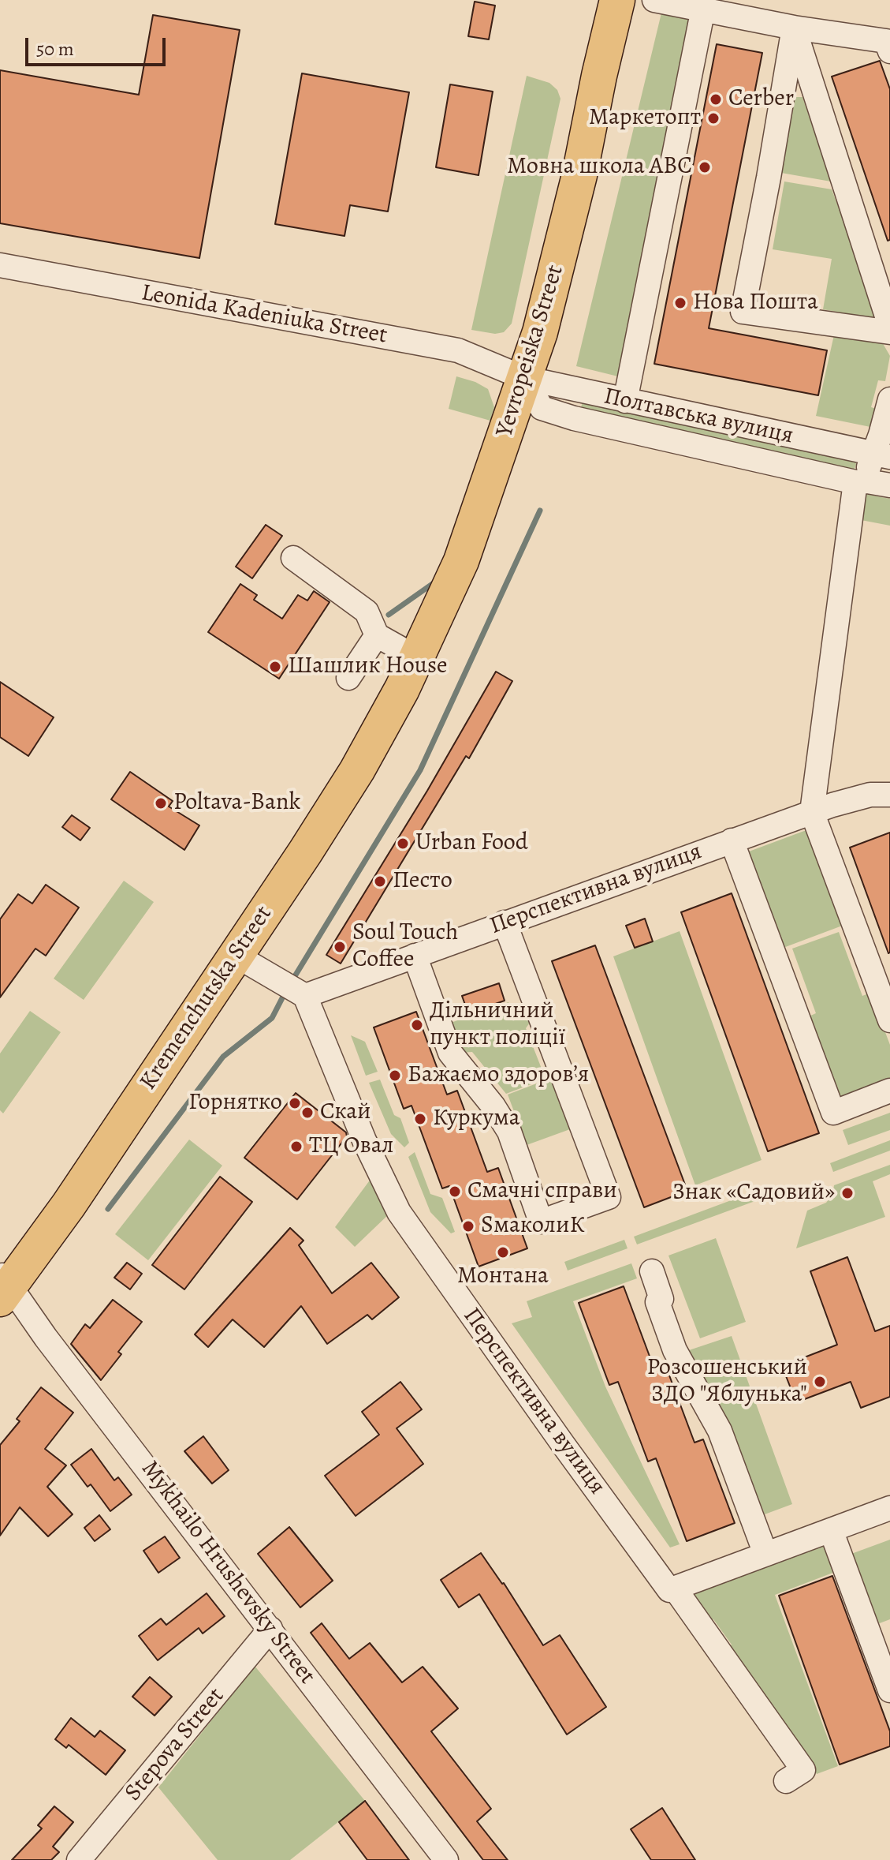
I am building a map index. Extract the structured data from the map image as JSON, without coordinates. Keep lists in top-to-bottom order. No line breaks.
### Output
{"streets":{"highway":["Yevropeiska Street","Kremenchutska Street"],"street":["Leonida Kadeniuka Street","Полтавська вулиця","Перспективна вулиця","Mykhailo Hrushevsky Street","Stepova Street"]},"crossings":[["Leonida Kadeniuka Street","Yevropeiska Street"],["Leonida Kadeniuka Street","Полтавська вулиця"],["Yevropeiska Street","Полтавська вулиця"],["Yevropeiska Street","Kremenchutska Street"],["Kremenchutska Street","Mykhailo Hrushevsky Street"],["Mykhailo Hrushevsky Street","Stepova Street"]],"places":["Cerber","Маркетопт","Мовна школа ABC","Нова Пошта","Шашлик House","Poltava-Bank","Urban Food","Песто","Soul Touch Coffee","Дільничний пункт поліції","Бажаємо здоровʼя","Горнятко","Скай","Куркума","ТЦ Овал","Смачні справи","Знак «Садовий»","SмаколиК","Монтана","Розсошенський ЗДО \"Яблунька\""],"scale_bar":"50 m"}
